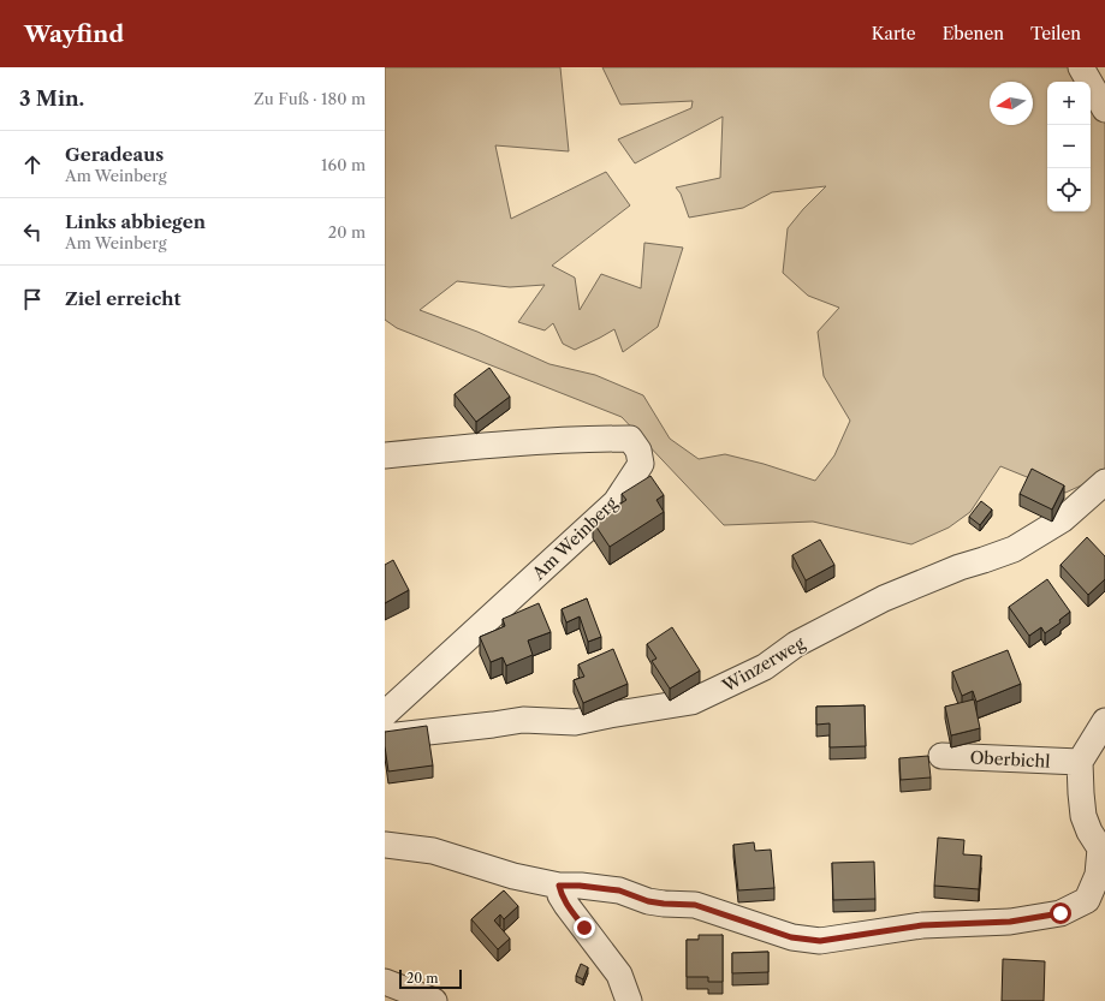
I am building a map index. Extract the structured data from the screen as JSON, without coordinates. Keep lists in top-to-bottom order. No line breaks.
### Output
{"streets":{"street":["Am Weinberg","Winzerweg","Oberbichl"]},"scale_bar":"20 m","north":"left","page":{"header":"Wayfind","nav":["Karte","Ebenen","Teilen"],"heading":["3 Min.","Zu Fuß · 180 m"],"map_buttons":["+","−"],"list":[["Geradeaus","Am Weinberg","160 m"],["Links abbiegen","Am Weinberg","20 m"],"Ziel erreicht"],"scale":"20 m"}}
